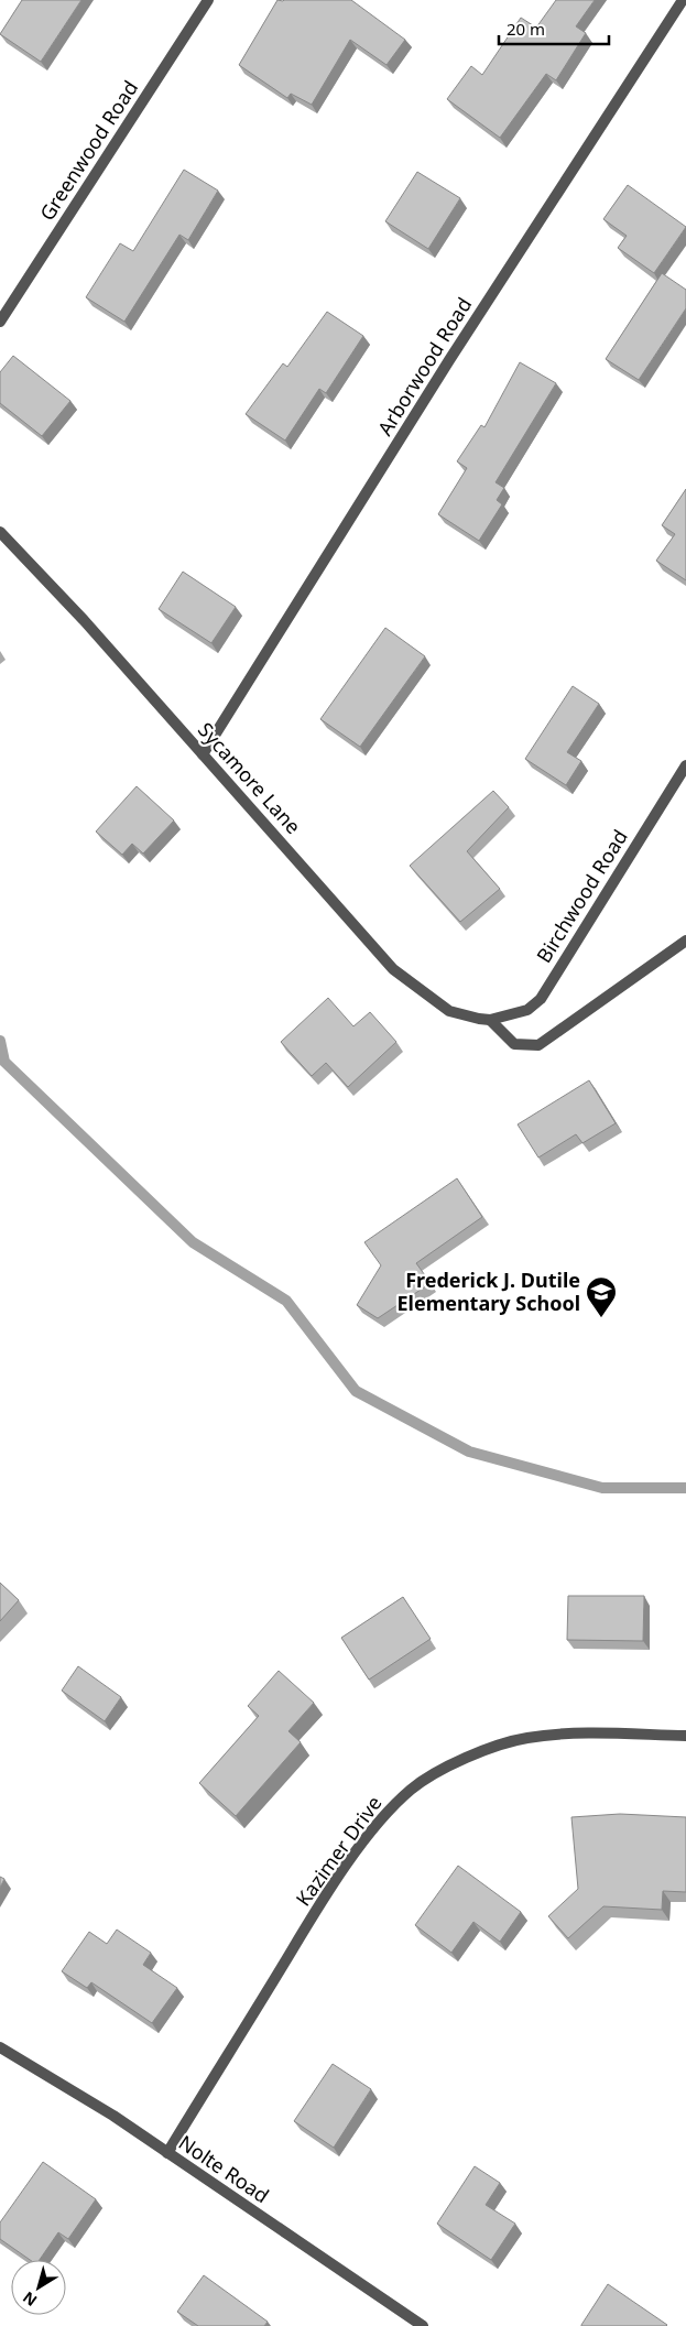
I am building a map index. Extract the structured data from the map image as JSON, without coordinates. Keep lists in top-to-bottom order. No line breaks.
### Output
{"streets":{"street":["Greenwood Road","Arborwood Road","Sycamore Lane","Birchwood Road","Kazimer Drive","Nolte Road"]},"crossings":[["Arborwood Road","Sycamore Lane"],["Sycamore Lane","Birchwood Road"],["Kazimer Drive","Nolte Road"]],"places":{"school or university":["Frederick J. Dutile Elementary School"]},"scale_bar":"20 m","north":"bottom left"}
